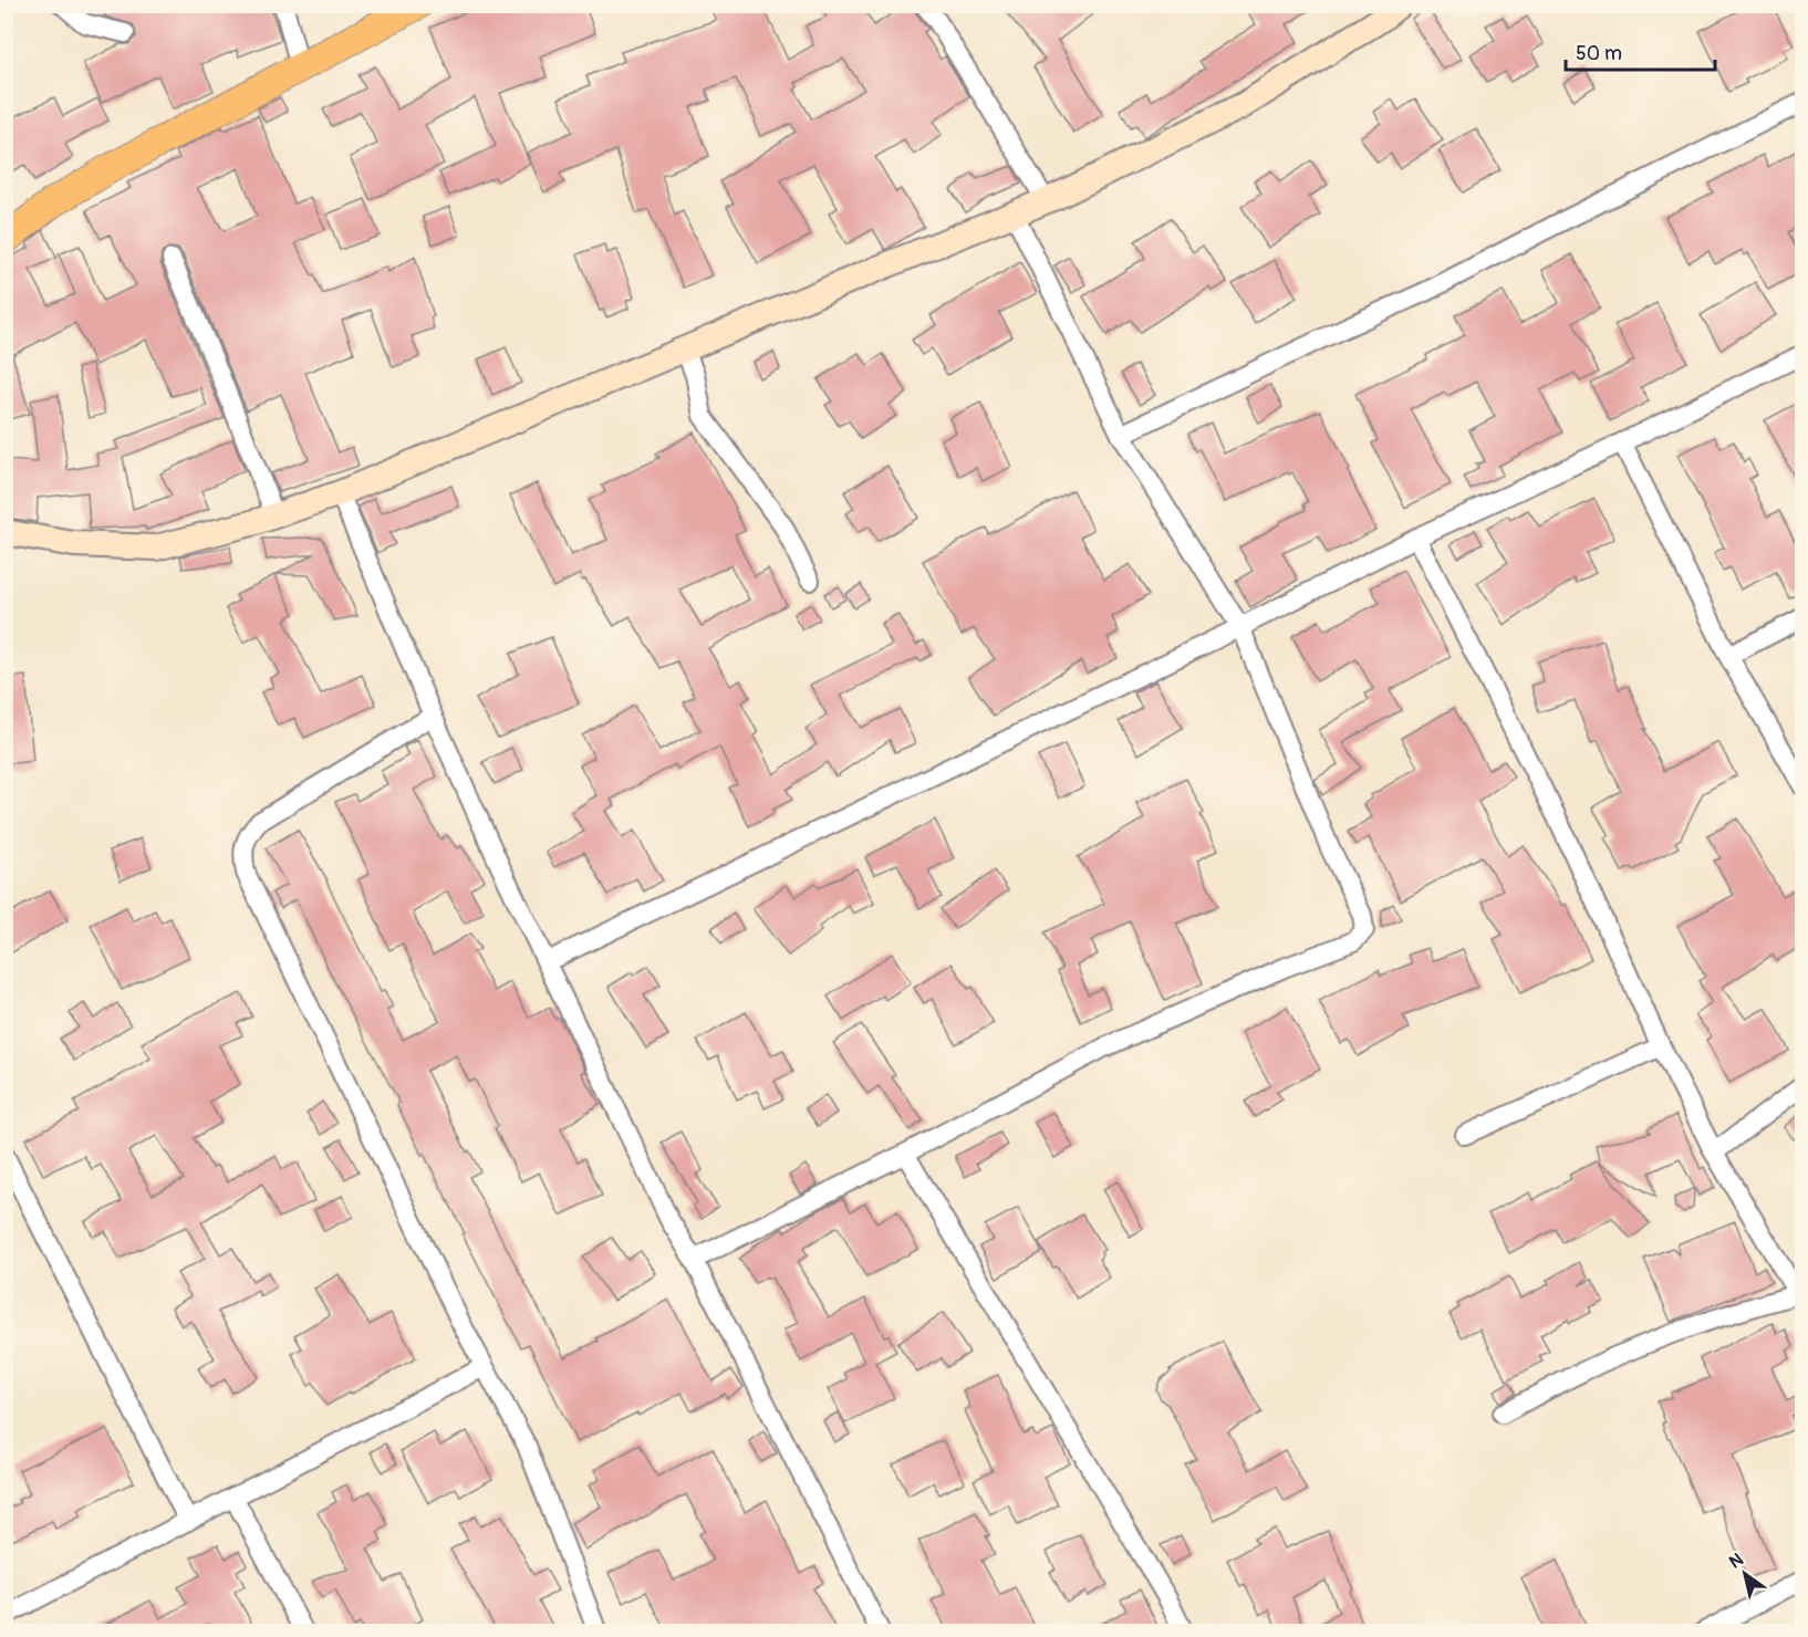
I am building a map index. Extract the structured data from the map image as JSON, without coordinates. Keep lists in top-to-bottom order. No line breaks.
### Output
{"scale_bar":"50 m","north":"top left"}
